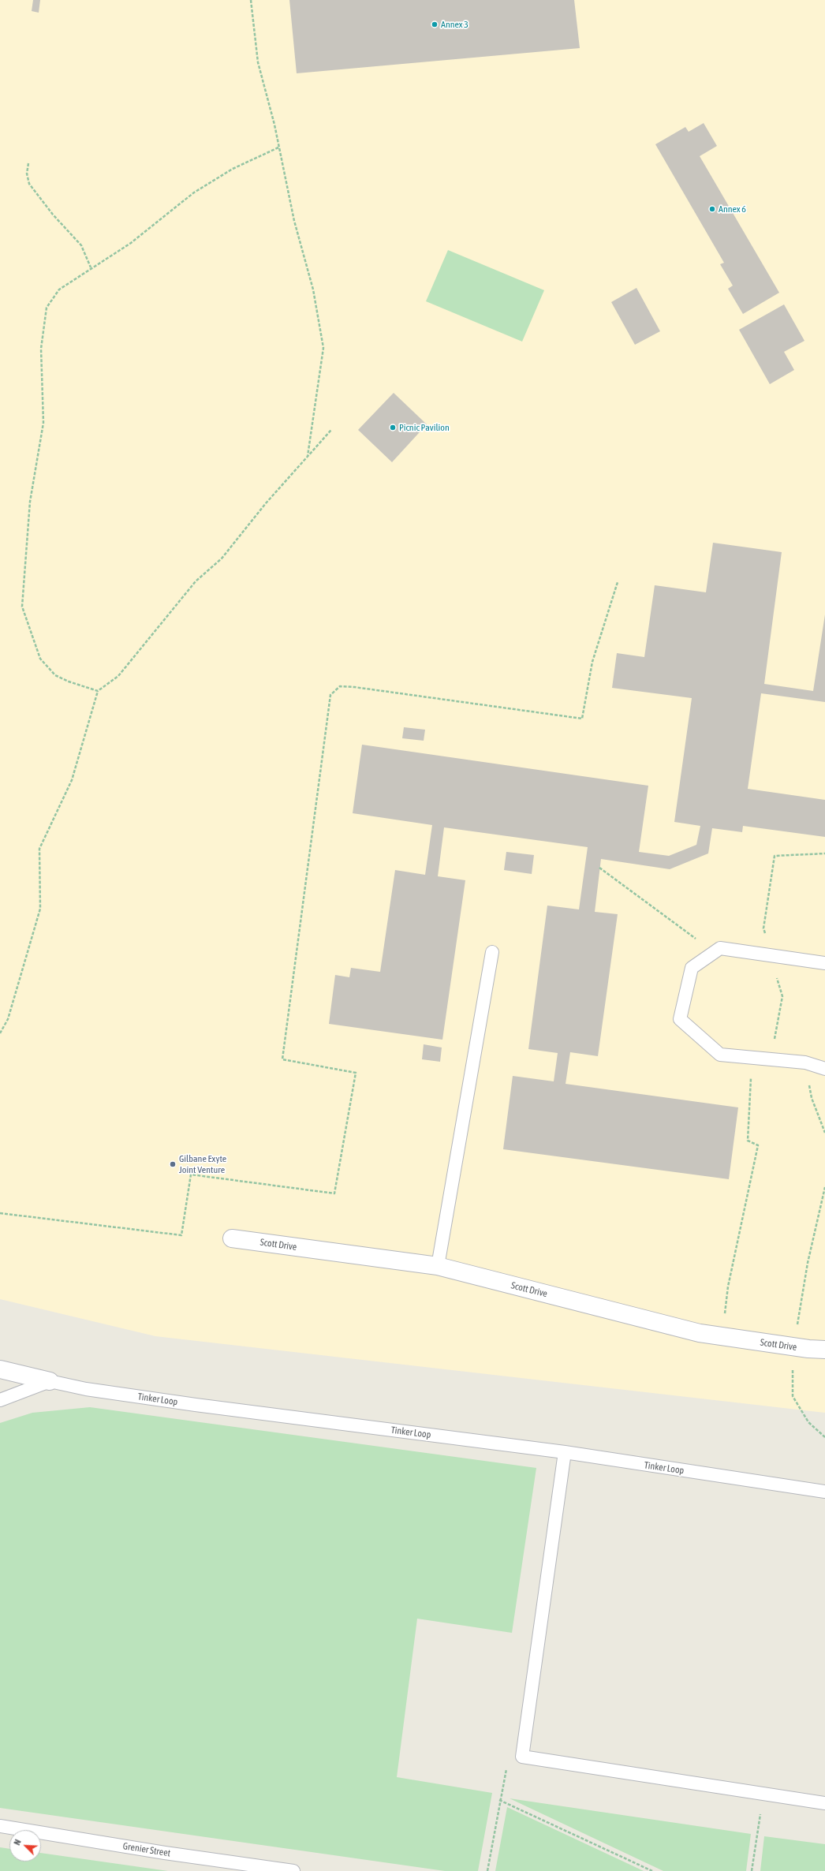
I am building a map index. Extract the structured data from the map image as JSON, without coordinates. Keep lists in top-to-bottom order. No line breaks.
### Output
{"streets":{"street":["Scott Drive"],"lane":["Tinker Loop","Grenier Street"]},"places":["Annex 3","Annex 6","Picnic Pavilion","Gilbane Exyte Joint Venture"],"north":"top left"}
